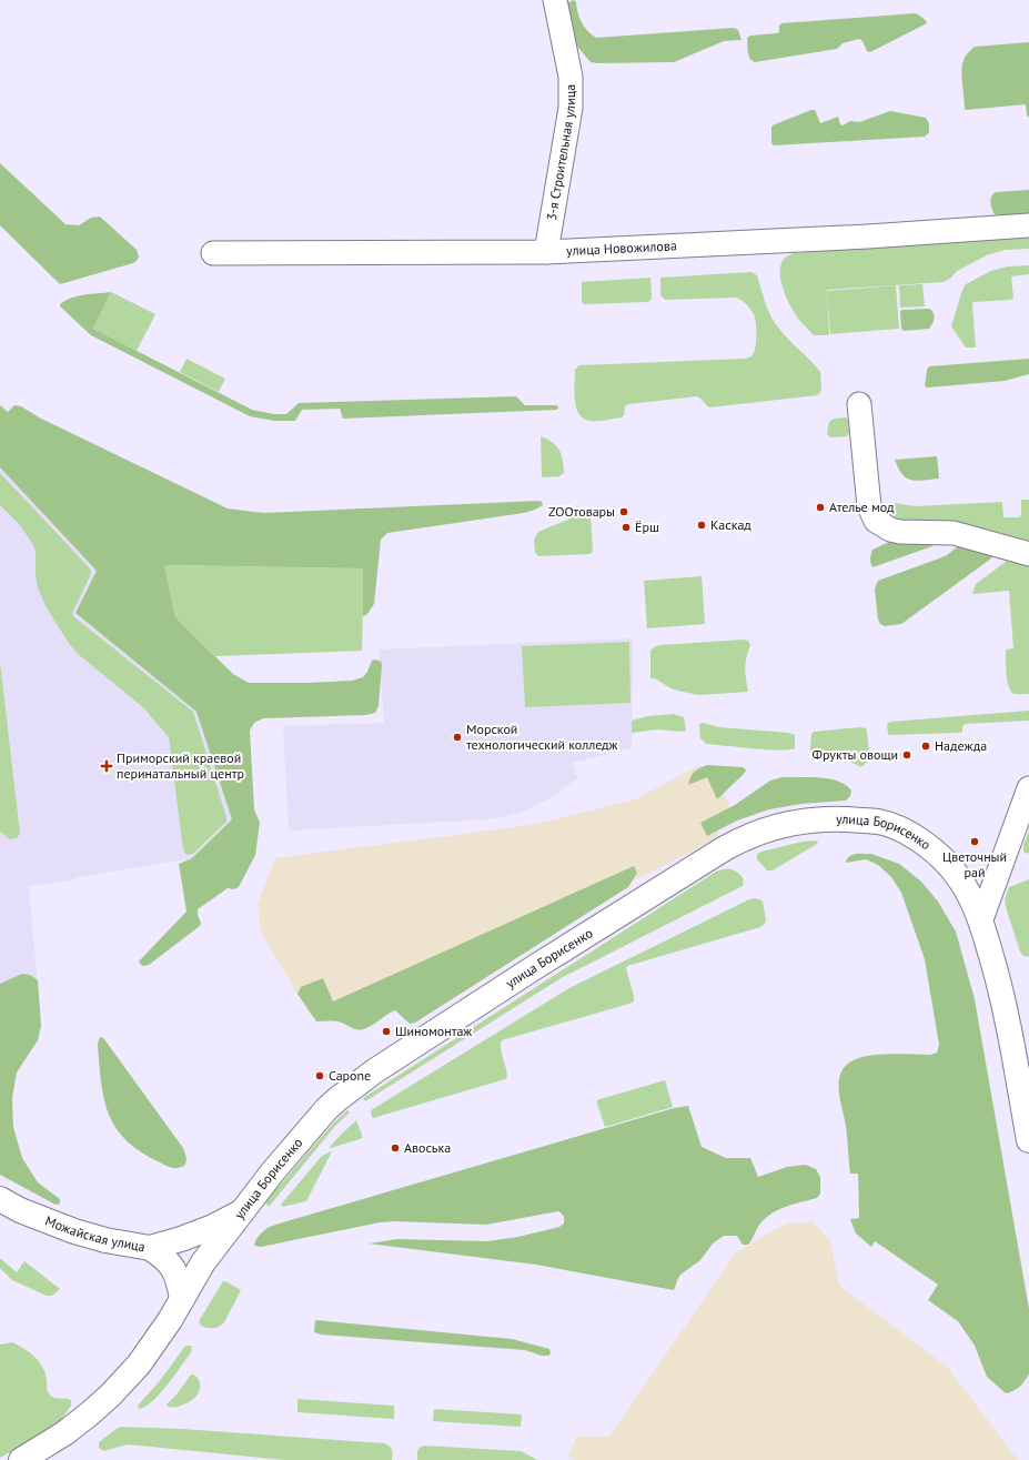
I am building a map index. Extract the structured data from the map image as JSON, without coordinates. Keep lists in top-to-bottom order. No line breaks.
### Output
{"streets":{"main road":["улица Борисенко","Можайская улица"],"street":["3-я Строительная улица","улица Новожилова"]},"crossings":[["3-я Строительная улица","улица Новожилова"],["улица Борисенко","Можайская улица"]],"places":{"other":["Ателье мод","ZOOтовары","Каскад","Ёрш","Морской технологический колледж","Надежда","Фрукты овощи","Цветочный рай","Шиномонтаж","Capone","Авоська"],"health":["Приморский краевой перинатальный центр"]}}
